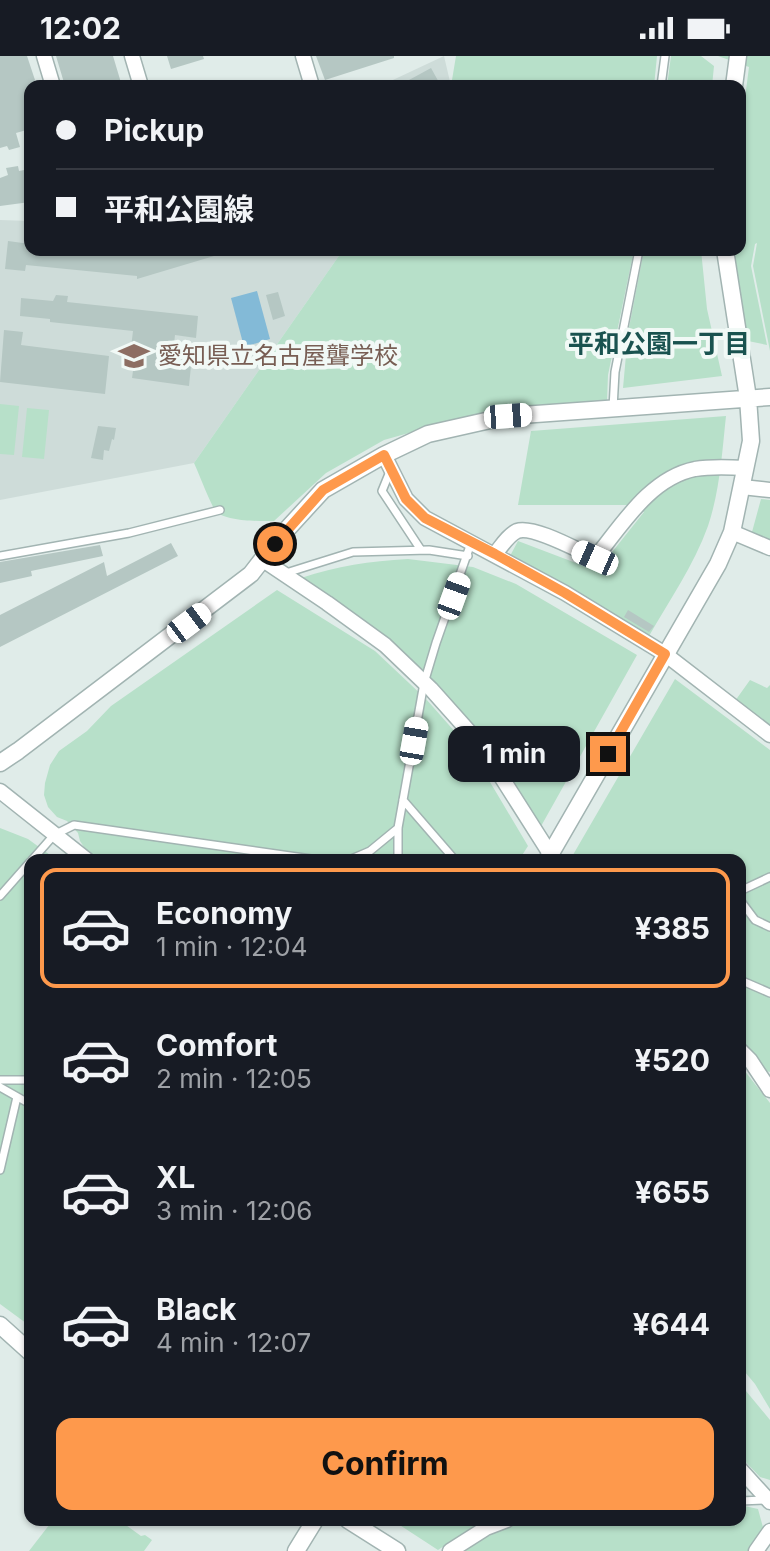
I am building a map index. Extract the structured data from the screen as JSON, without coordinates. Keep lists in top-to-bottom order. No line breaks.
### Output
{"districts":["平和公園一丁目"],"places":{"school or university":["愛知県立名古屋聾学校"]},"page":{"status":"12:02","banner":["Pickup","平和公園線"],"bubble":"1 min","list":[{"name":"Economy","note":"1 min · 12:04","value":"¥385"},{"name":"Comfort","note":"2 min · 12:05","value":"¥520"},{"name":"XL","note":"3 min · 12:06","value":"¥655"},{"name":"Black","note":"4 min · 12:07","value":"¥644"}],"buttons":"Confirm"}}
